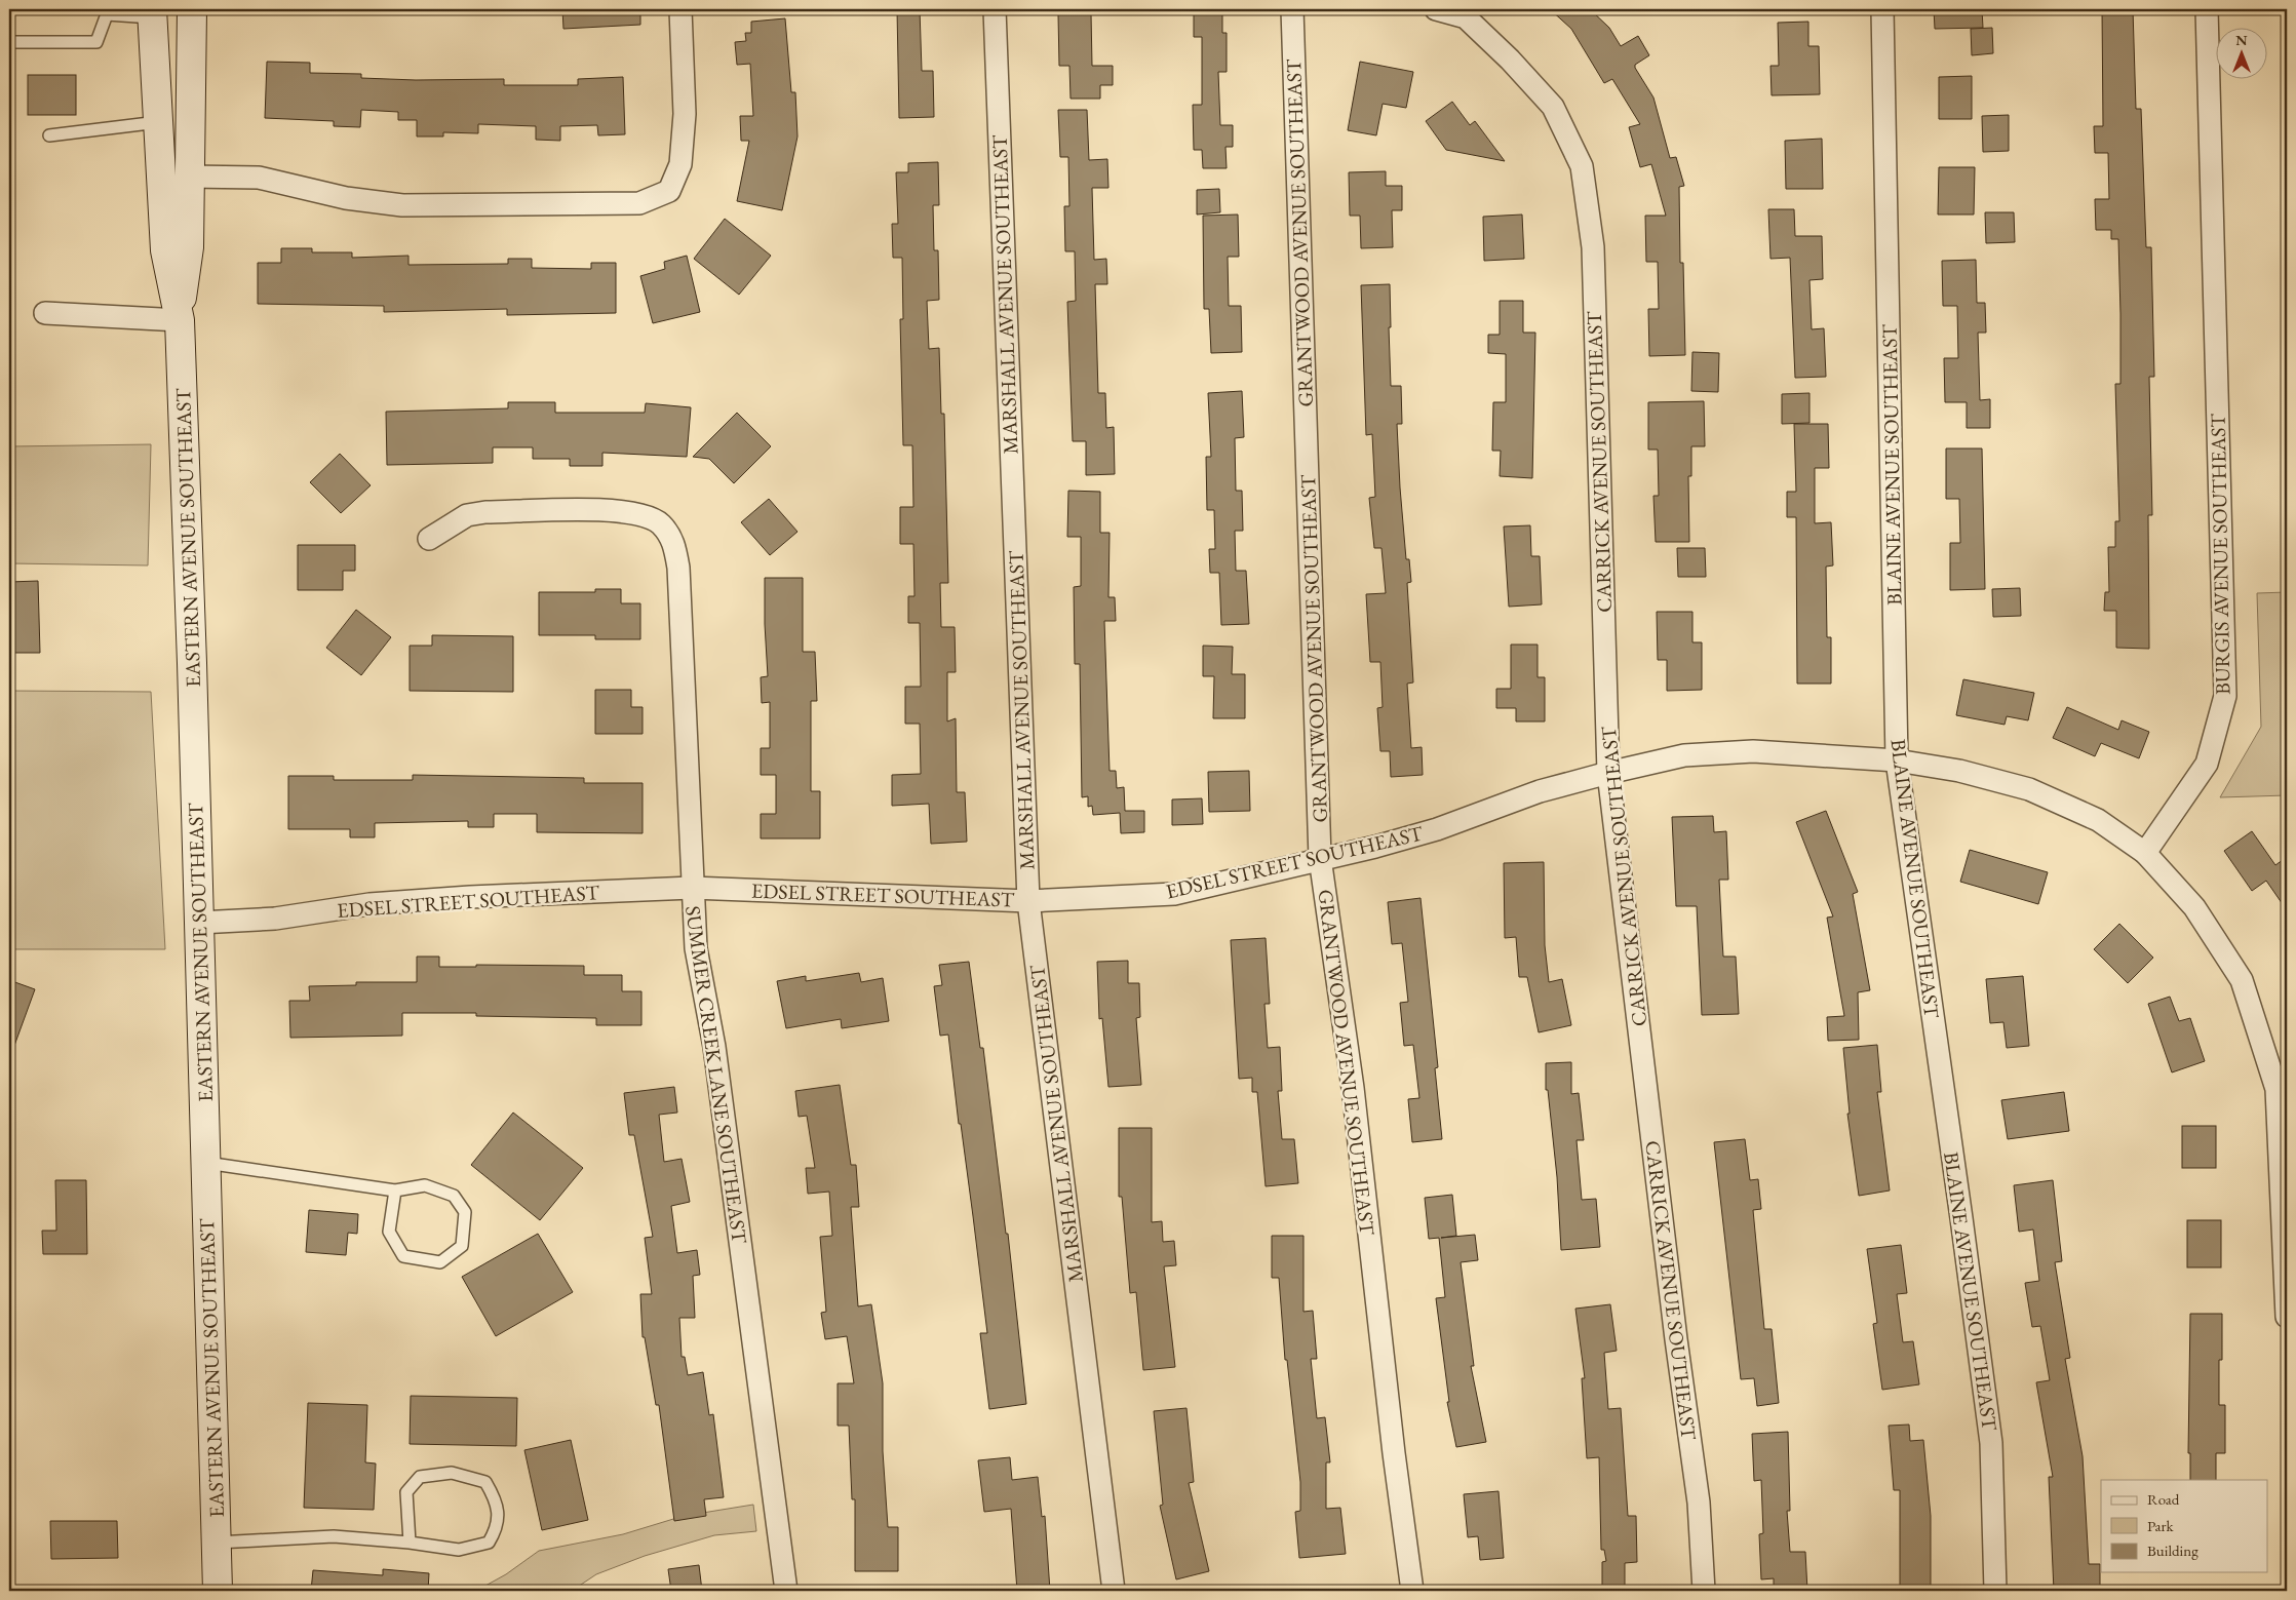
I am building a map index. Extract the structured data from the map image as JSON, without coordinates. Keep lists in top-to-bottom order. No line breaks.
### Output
{"streets":{"street":["GRANTWOOD AVENUE SOUTHEAST","MARSHALL AVENUE SOUTHEAST","CARRICK AVENUE SOUTHEAST","BLAINE AVENUE SOUTHEAST","EASTERN AVENUE SOUTHEAST","BURGIS AVENUE SOUTHEAST","EDSEL STREET SOUTHEAST","SUMMER CREEK LANE SOUTHEAST"]},"crossings":[["GRANTWOOD AVENUE SOUTHEAST","EDSEL STREET SOUTHEAST"],["MARSHALL AVENUE SOUTHEAST","EDSEL STREET SOUTHEAST"],["CARRICK AVENUE SOUTHEAST","EDSEL STREET SOUTHEAST"],["BLAINE AVENUE SOUTHEAST","EDSEL STREET SOUTHEAST"],["EASTERN AVENUE SOUTHEAST","EDSEL STREET SOUTHEAST"],["BURGIS AVENUE SOUTHEAST","EDSEL STREET SOUTHEAST"],["EDSEL STREET SOUTHEAST","SUMMER CREEK LANE SOUTHEAST"]],"legend":["Road","Park","Building"],"north":"top"}
